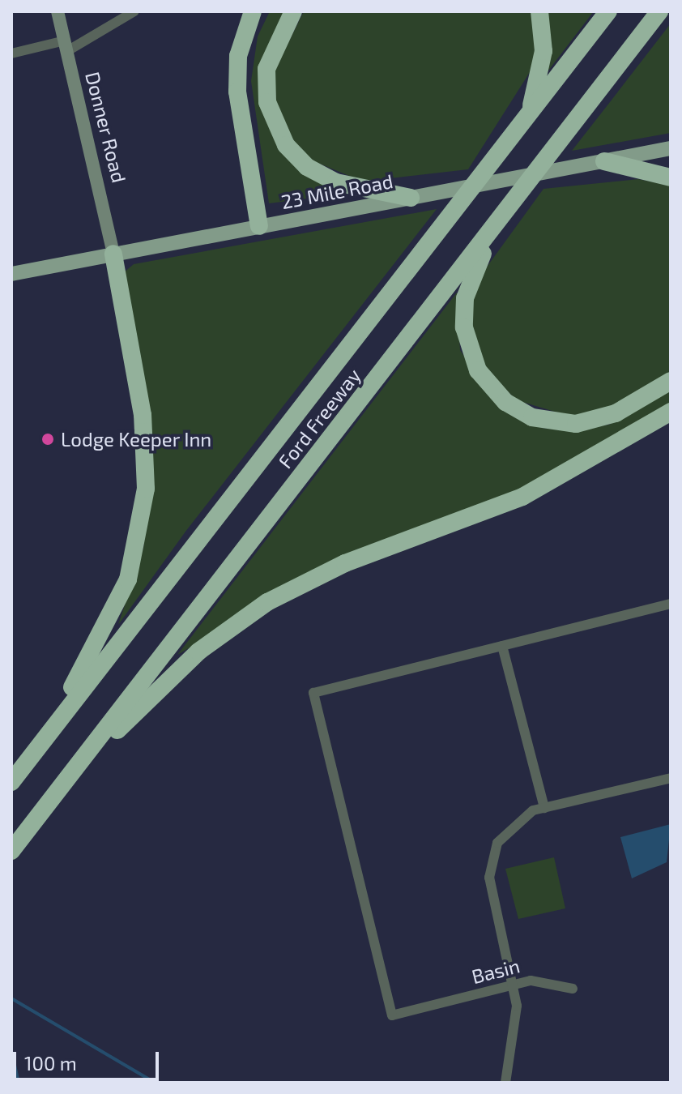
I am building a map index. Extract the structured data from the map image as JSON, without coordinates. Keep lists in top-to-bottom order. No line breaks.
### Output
{"streets":{"highway":["Ford Freeway"],"main road":["23 Mile Road"],"street":["Donner Road","Basin"]},"crossings":[["Donner Road","23 Mile Road"]],"places":["Lodge Keeper Inn"],"scale_bar":"100 m"}
